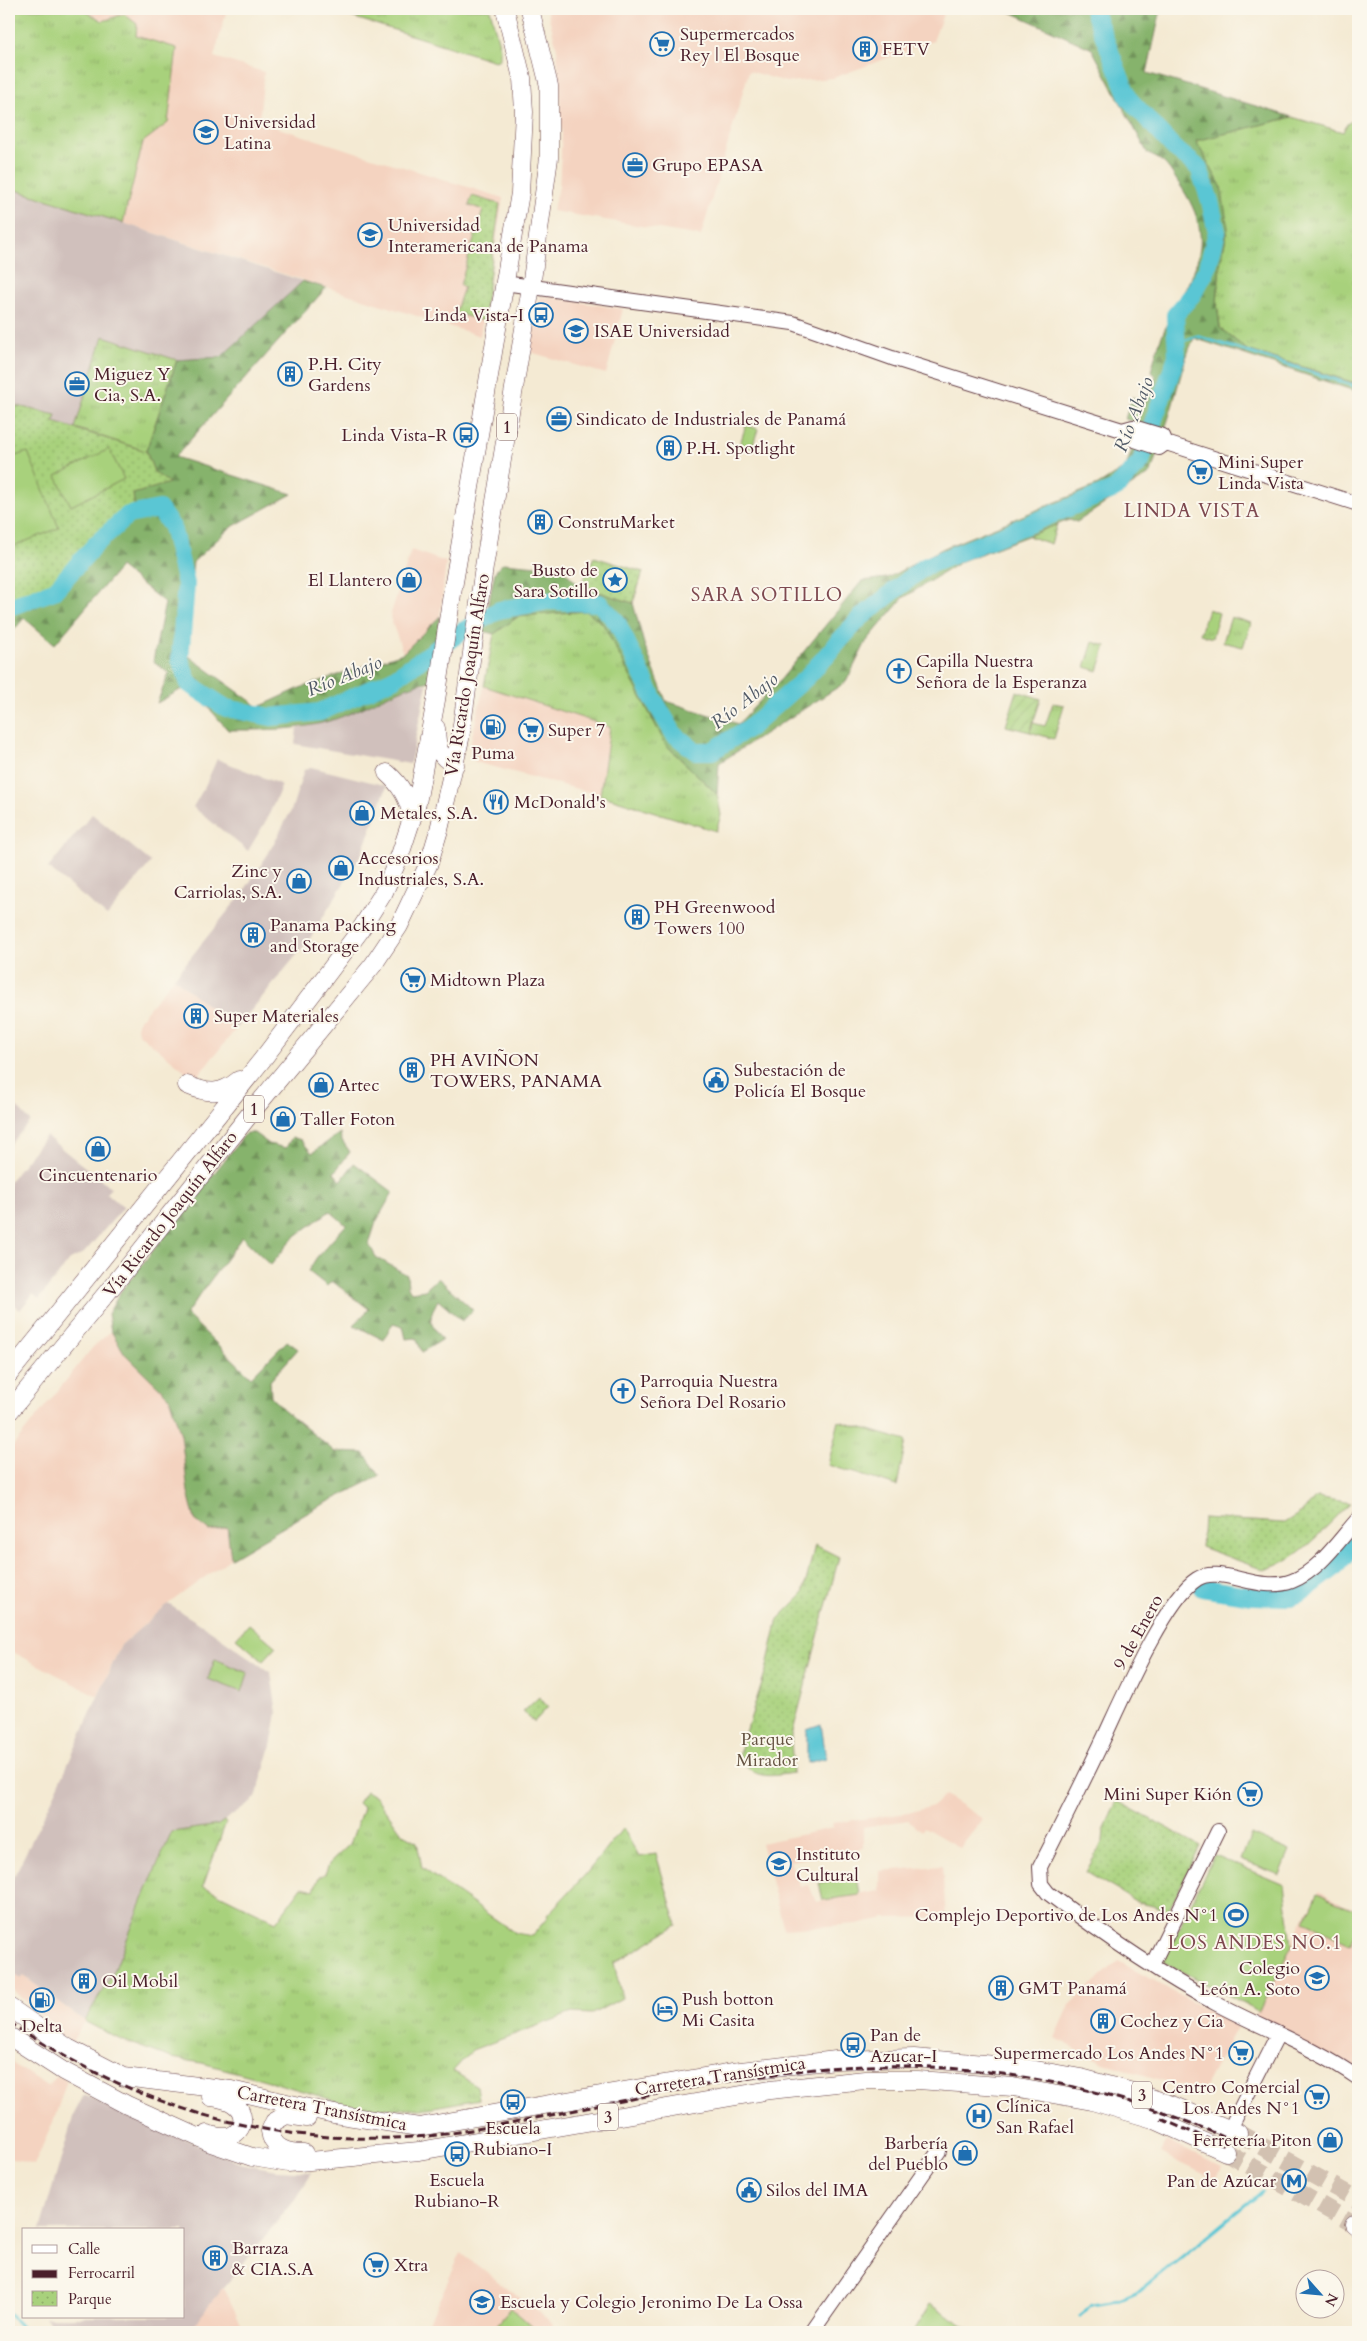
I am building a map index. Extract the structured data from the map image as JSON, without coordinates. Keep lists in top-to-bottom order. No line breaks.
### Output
{"streets":{"main road":["1","Vía Ricardo Joaquín Alfaro","Carretera Transístmica","3"],"street":["9 de Enero"]},"districts":["LINDA VISTA","SARA SOTILLO","LOS ANDES NO.1"],"water":["Río Abajo"],"parks":["Parque Mirador"],"places":{"supermarket":["Supermercados Rey | El Bosque","Mini Super Linda Vista","Super 7","Midtown Plaza","Mini Super Kión","Supermercado Los Andes N°1","Centro Comercial Los Andes N°1","Xtra"],"building":["FETV","P.H. City Gardens","P.H. Spotlight","ConstruMarket","PH Greenwood Towers 100","Panama Packing and Storage","Super Materiales","PH AVIÑON TOWERS, PANAMA","Oil Mobil","GMT Panamá","Cochez y Cia","Barraza & CIA.S.A"],"school or university":["Universidad Latina","Universidad Interamericana de Panama","ISAE Universidad","Instituto Cultural","Colegio León A. Soto","Escuela y Colegio Jeronimo De La Ossa"],"office":["Grupo EPASA","Miguez Y Cia, S.A.","Sindicato de Industriales de Panamá"],"bus stop":["Linda Vista-I","Linda Vista-R","Pan de Azucar-I","Escuela Rubiano-I","Escuela Rubiano-R"],"shop":["El Llantero","Metales, S.A.","Accesorios Industriales, S.A.","Zinc y Carriolas, S.A.","Artec","Taller Foton","Cincuentenario","Ferretería Piton","Barbería del Pueblo"],"place":["Busto de Sara Sotillo"],"church":["Capilla Nuestra Señora de la Esperanza","Parroquia Nuestra Señora Del Rosario"],"fuel station":["Puma","Delta"],"restaurant":["McDonald's"],"public building":["Subestación de Policía El Bosque","Silos del IMA"],"sports":["Complejo Deportivo de Los Andes N°1"],"hotel":["Push botton Mi Casita"],"hospital":["Clínica San Rafael"],"metro station":["Pan de Azúcar"]},"legend":["Calle","Ferrocarril","Parque"],"north":"bottom right"}
